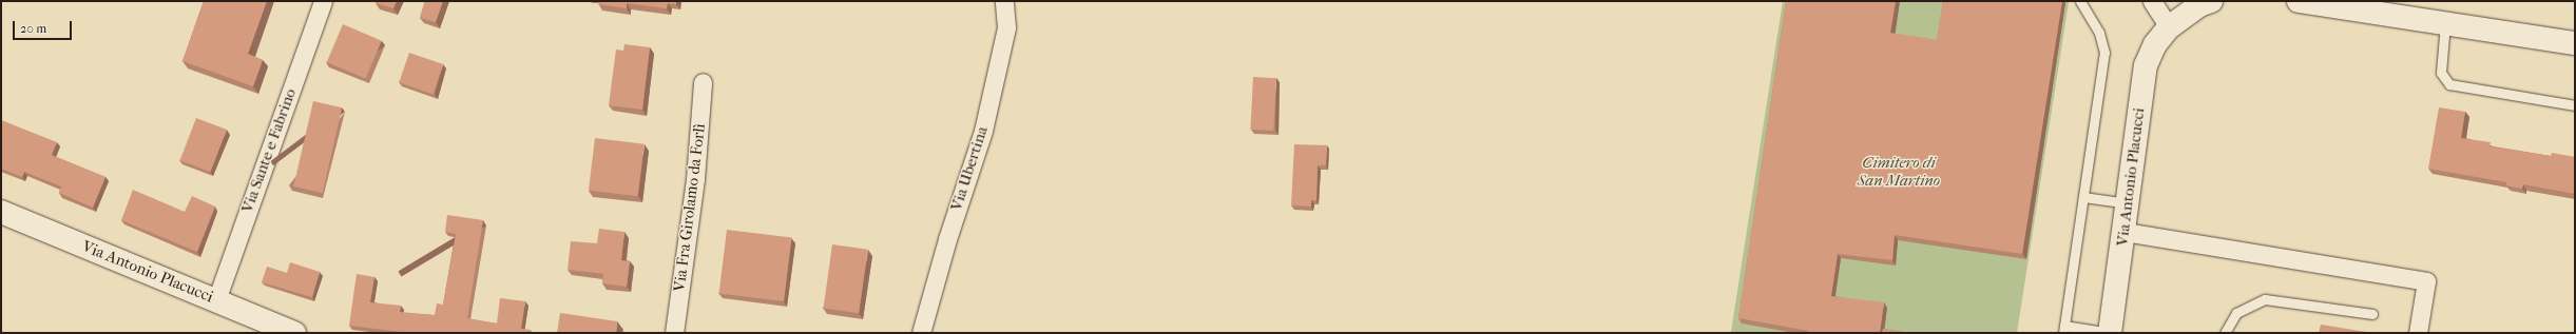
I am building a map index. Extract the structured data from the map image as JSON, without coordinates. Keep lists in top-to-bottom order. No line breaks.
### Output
{"streets":{"main road":["Via Antonio Placucci"],"street":["Via Sante e Fabrino","Via Ubertina","Via Fra Girolamo da Forlì"]},"crossings":[["Via Sante e Fabrino","Via Antonio Placucci"]],"parks":["Cimitero di San Martino"],"scale_bar":"20 m"}
